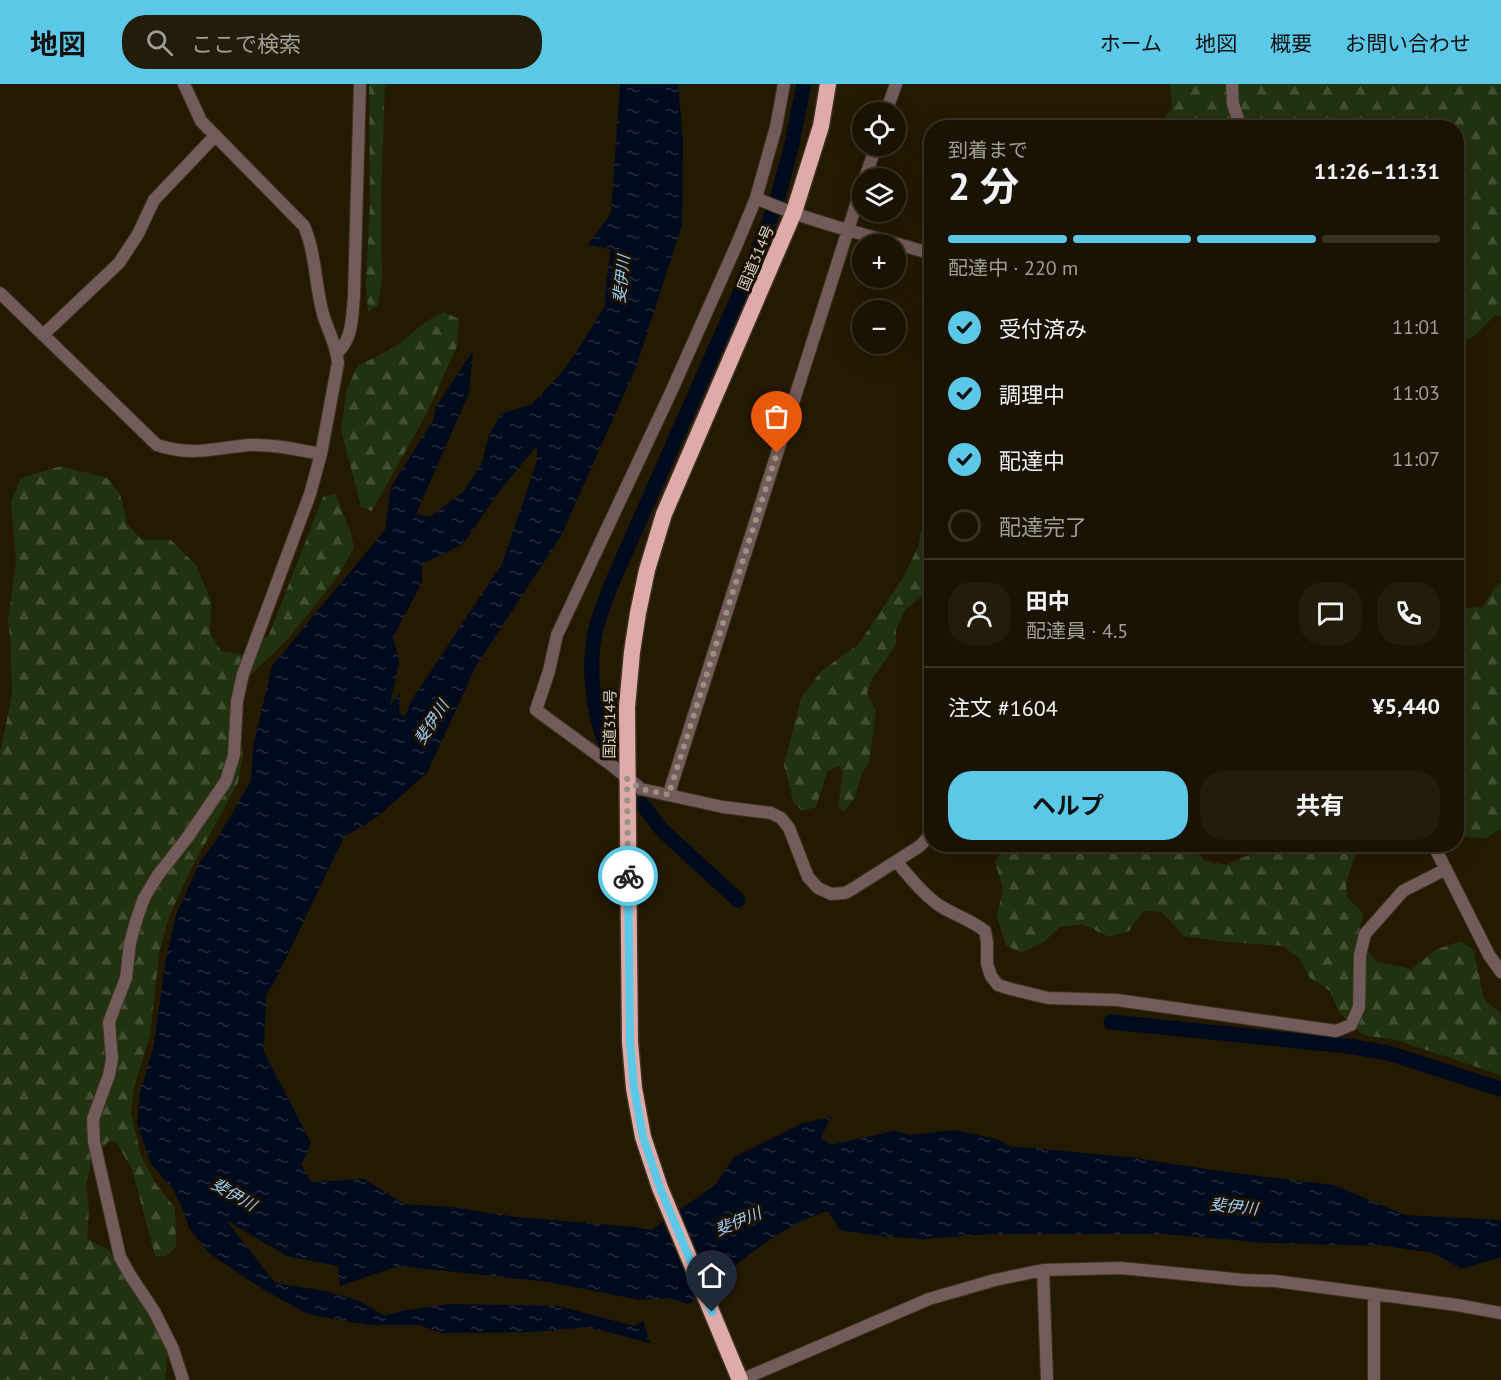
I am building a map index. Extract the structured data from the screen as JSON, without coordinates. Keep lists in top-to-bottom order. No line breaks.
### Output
{"streets":{"highway":["国道314号"]},"water":["斐伊川"],"page":{"header":"地図","search":"ここで検索","nav":["ホーム","地図","概要","お問い合わせ"],"map_buttons":["+","−"],"heading":["2 分","到着まで","11:26–11:31"],"panel":["田中","配達員 · 4.5","注文 #1604","¥5,440"],"bar":"配達中 · 220 m","list":[["受付済み","11:01"],["調理中","11:03"],["配達中","11:07"],"配達完了"],"buttons":["ヘルプ","共有"]}}
